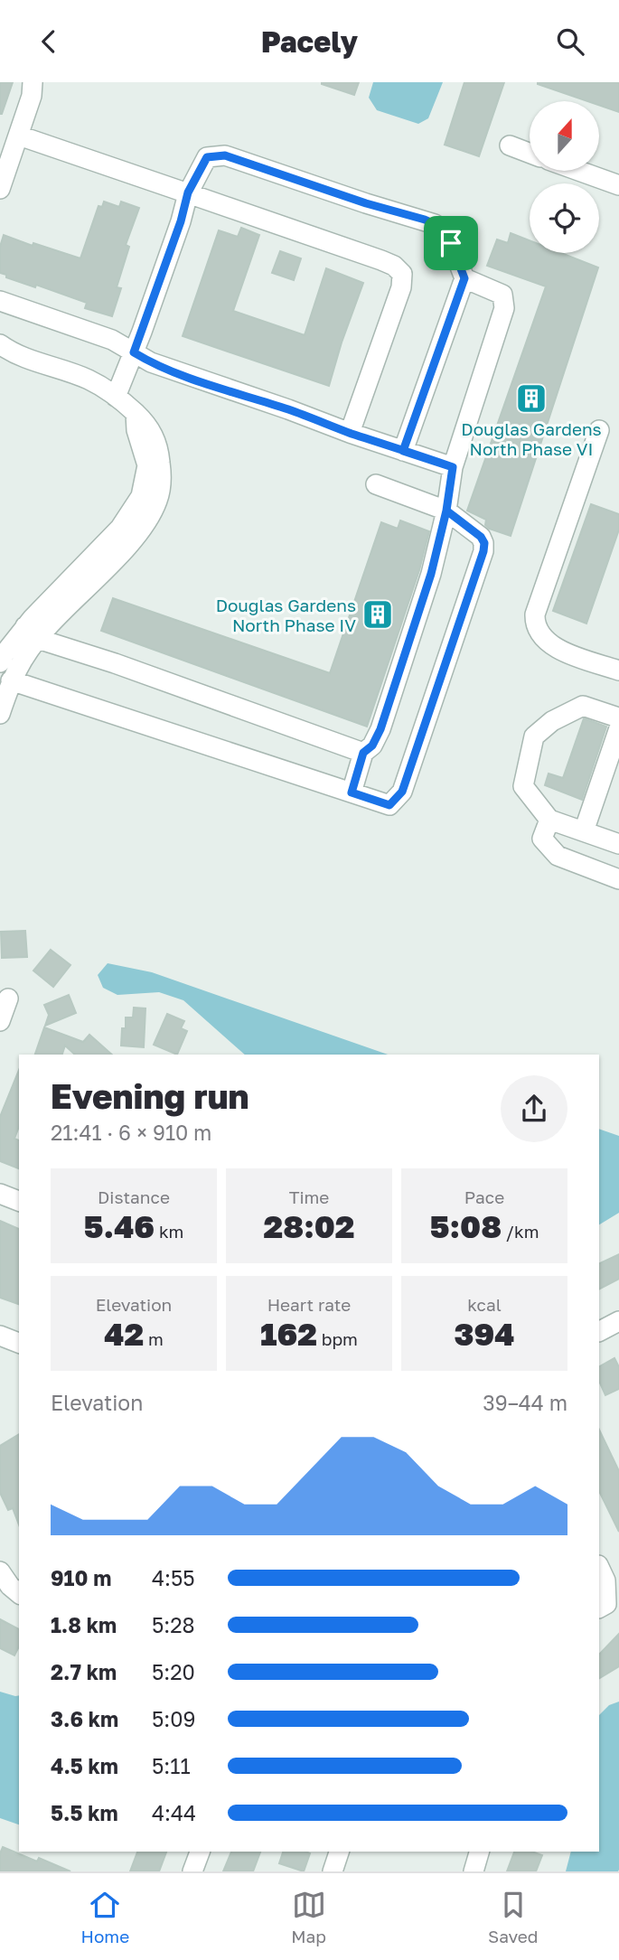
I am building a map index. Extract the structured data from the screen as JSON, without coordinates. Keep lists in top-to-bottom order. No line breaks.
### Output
{"places":{"building":["Douglas Gardens North Phase VI","Douglas Gardens North Phase IV"]},"north":"top","page":{"header":"Pacely","heading":["Evening run","21:41 · 6 × 910 m"],"stats":[["Distance","5.46 km"],["Time","28:02"],["Pace","5:08 /km"],["Elevation","42 m"],["Heart rate","162 bpm"],["kcal","394"]],"chart":["Elevation","39–44 m"],"list":[{"name":"910 m","note":"4:55"},{"name":"1.8 km","note":"5:28"},{"name":"2.7 km","note":"5:20"},{"name":"3.6 km","note":"5:09"},{"name":"4.5 km","note":"5:11"},{"name":"5.5 km","note":"4:44"}],"tabs":["Home","Map","Saved"]}}
